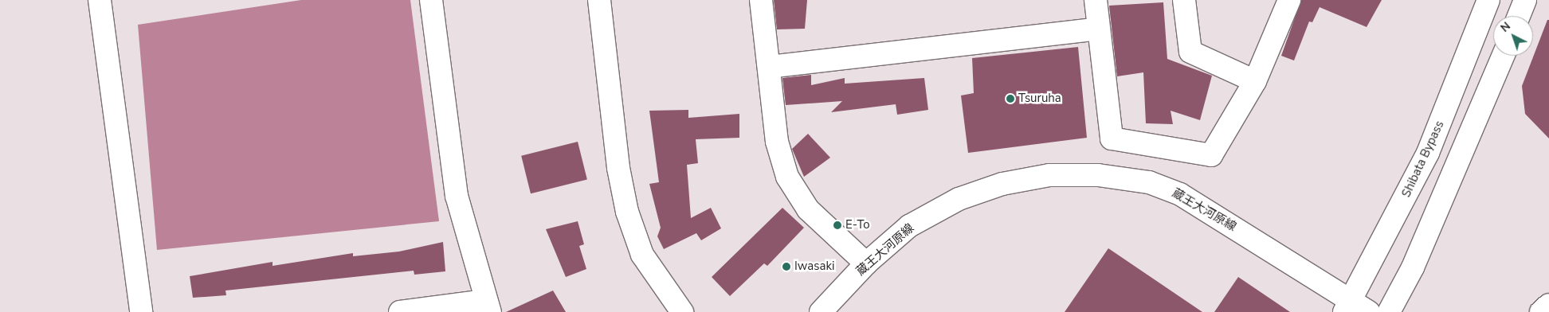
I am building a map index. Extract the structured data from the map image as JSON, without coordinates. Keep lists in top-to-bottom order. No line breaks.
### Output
{"streets":{"main road":["Shibata Bypass","蔵王大河原線"]},"crossings":[["Shibata Bypass","蔵王大河原線"]],"places":["Tsuruha","E-To","Iwasaki"],"north":"top left"}
